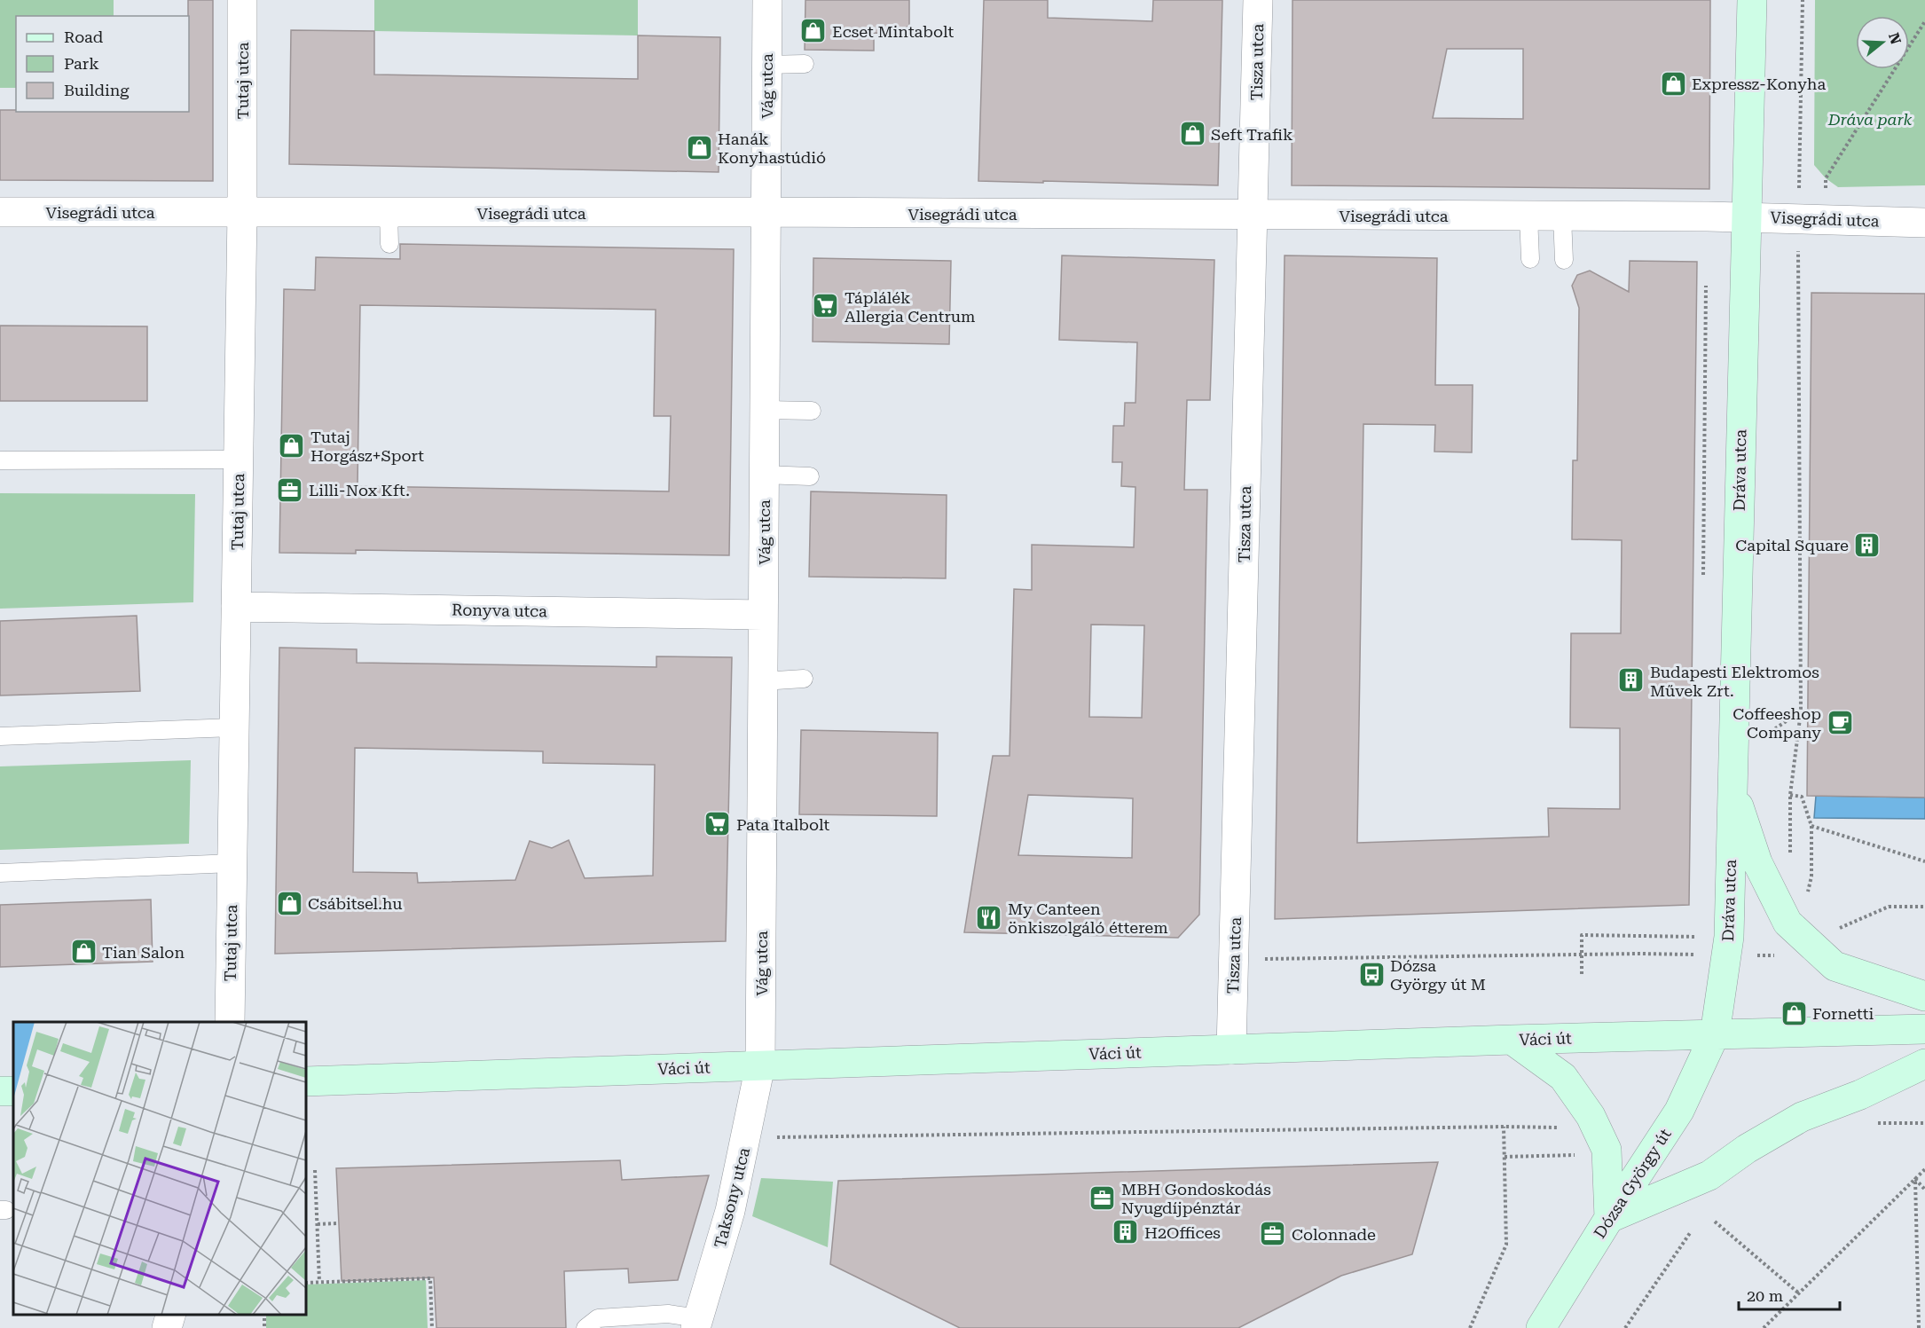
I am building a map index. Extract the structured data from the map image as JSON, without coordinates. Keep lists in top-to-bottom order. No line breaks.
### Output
{"streets":{"main road":["Dráva utca","Váci út","Dózsa György út"],"street":["Tisza utca","Tutaj utca","Vág utca","Visegrádi utca","Ronyva utca","Taksony utca"]},"crossings":[["Tisza utca","Visegrádi utca"],["Tisza utca","Váci út"],["Tutaj utca","Visegrádi utca"],["Tutaj utca","Ronyva utca"],["Vág utca","Visegrádi utca"],["Vág utca","Ronyva utca"],["Vág utca","Váci út"],["Vág utca","Taksony utca"],["Visegrádi utca","Dráva utca"],["Dráva utca","Váci út"],["Dráva utca","Dózsa György út"],["Váci út","Dózsa György út"],["Váci út","Taksony utca"]],"parks":["Dráva park"],"places":{"shop":["Ecset Mintabolt","Expressz-Konyha","Seft Trafik","Hanák Konyhastúdió","Tutaj Horgász+Sport","Csábitsel.hu","Tian Salon","Fornetti"],"supermarket":["Táplálék Allergia Centrum","Pata Italbolt"],"office":["Lilli-Nox Kft.","MBH Gondoskodás Nyugdíjpénztár","Colonnade"],"building":["Capital Square","Budapesti Elektromos Művek Zrt.","H2Offices"],"cafe":["Coffeeshop Company"],"restaurant":["My Canteen önkiszolgáló étterem"],"bus stop":["Dózsa György út M"]},"legend":["Road","Park","Building"],"scale_bar":"20 m","north":"right"}
